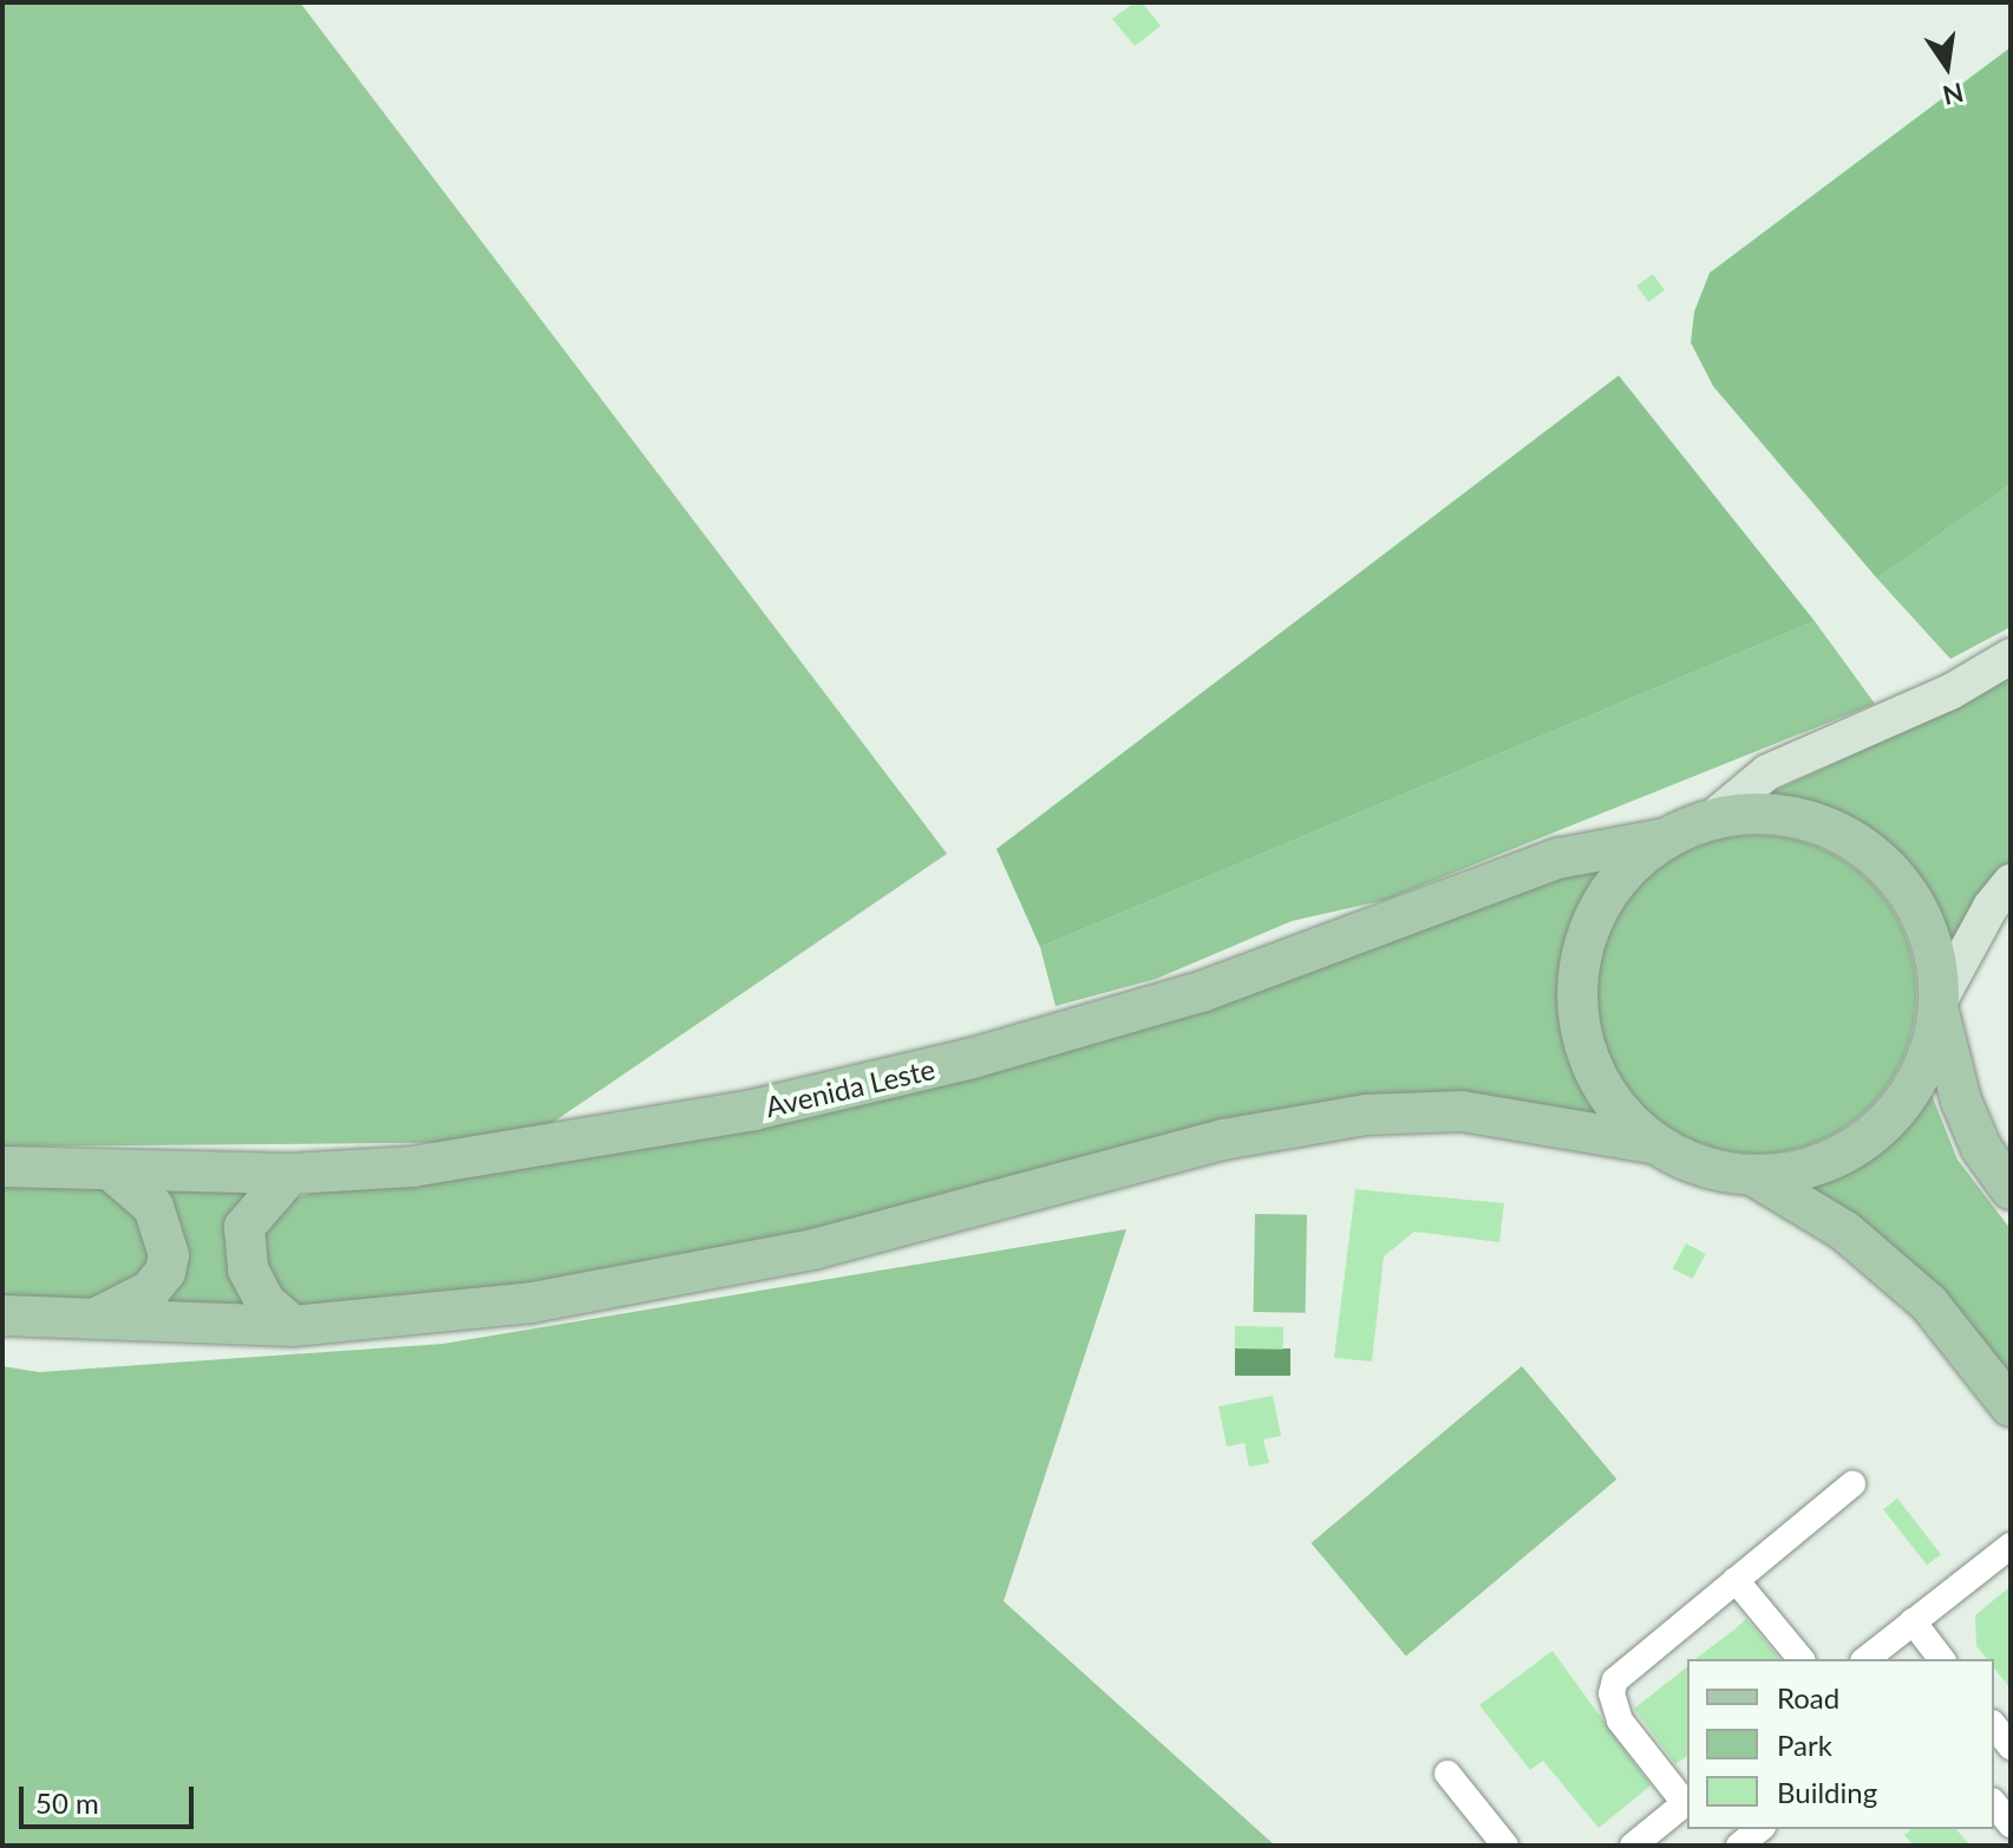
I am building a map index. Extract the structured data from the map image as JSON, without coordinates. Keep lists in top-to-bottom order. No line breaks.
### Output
{"streets":{"main road":["Avenida Leste"]},"legend":["Road","Park","Building"],"scale_bar":"50 m","north":"bottom"}
